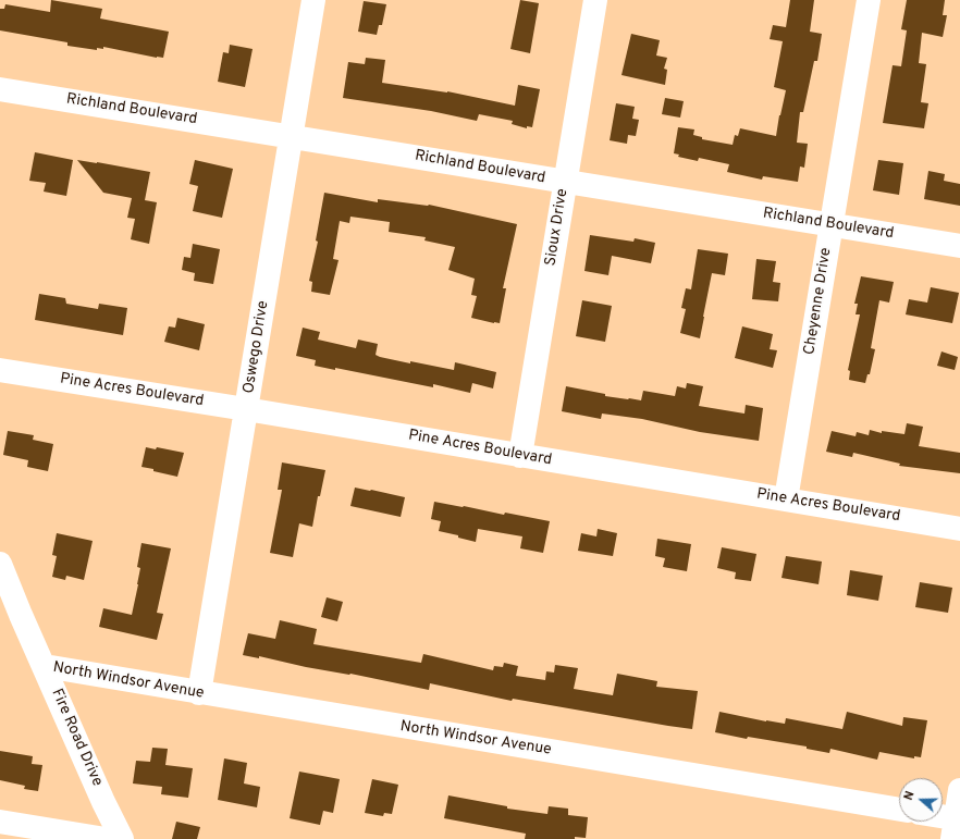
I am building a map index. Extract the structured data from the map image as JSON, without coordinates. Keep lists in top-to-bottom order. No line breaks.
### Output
{"streets":{"street":["Richland Boulevard","Sioux Drive","Cheyenne Drive","Oswego Drive","Pine Acres Boulevard","North Windsor Avenue","Fire Road Drive"]},"crossings":[["Richland Boulevard","Sioux Drive"],["Richland Boulevard","Cheyenne Drive"],["Richland Boulevard","Oswego Drive"],["Sioux Drive","Pine Acres Boulevard"],["Cheyenne Drive","Pine Acres Boulevard"],["Oswego Drive","Pine Acres Boulevard"],["Oswego Drive","North Windsor Avenue"],["North Windsor Avenue","Fire Road Drive"]],"north":"left"}
